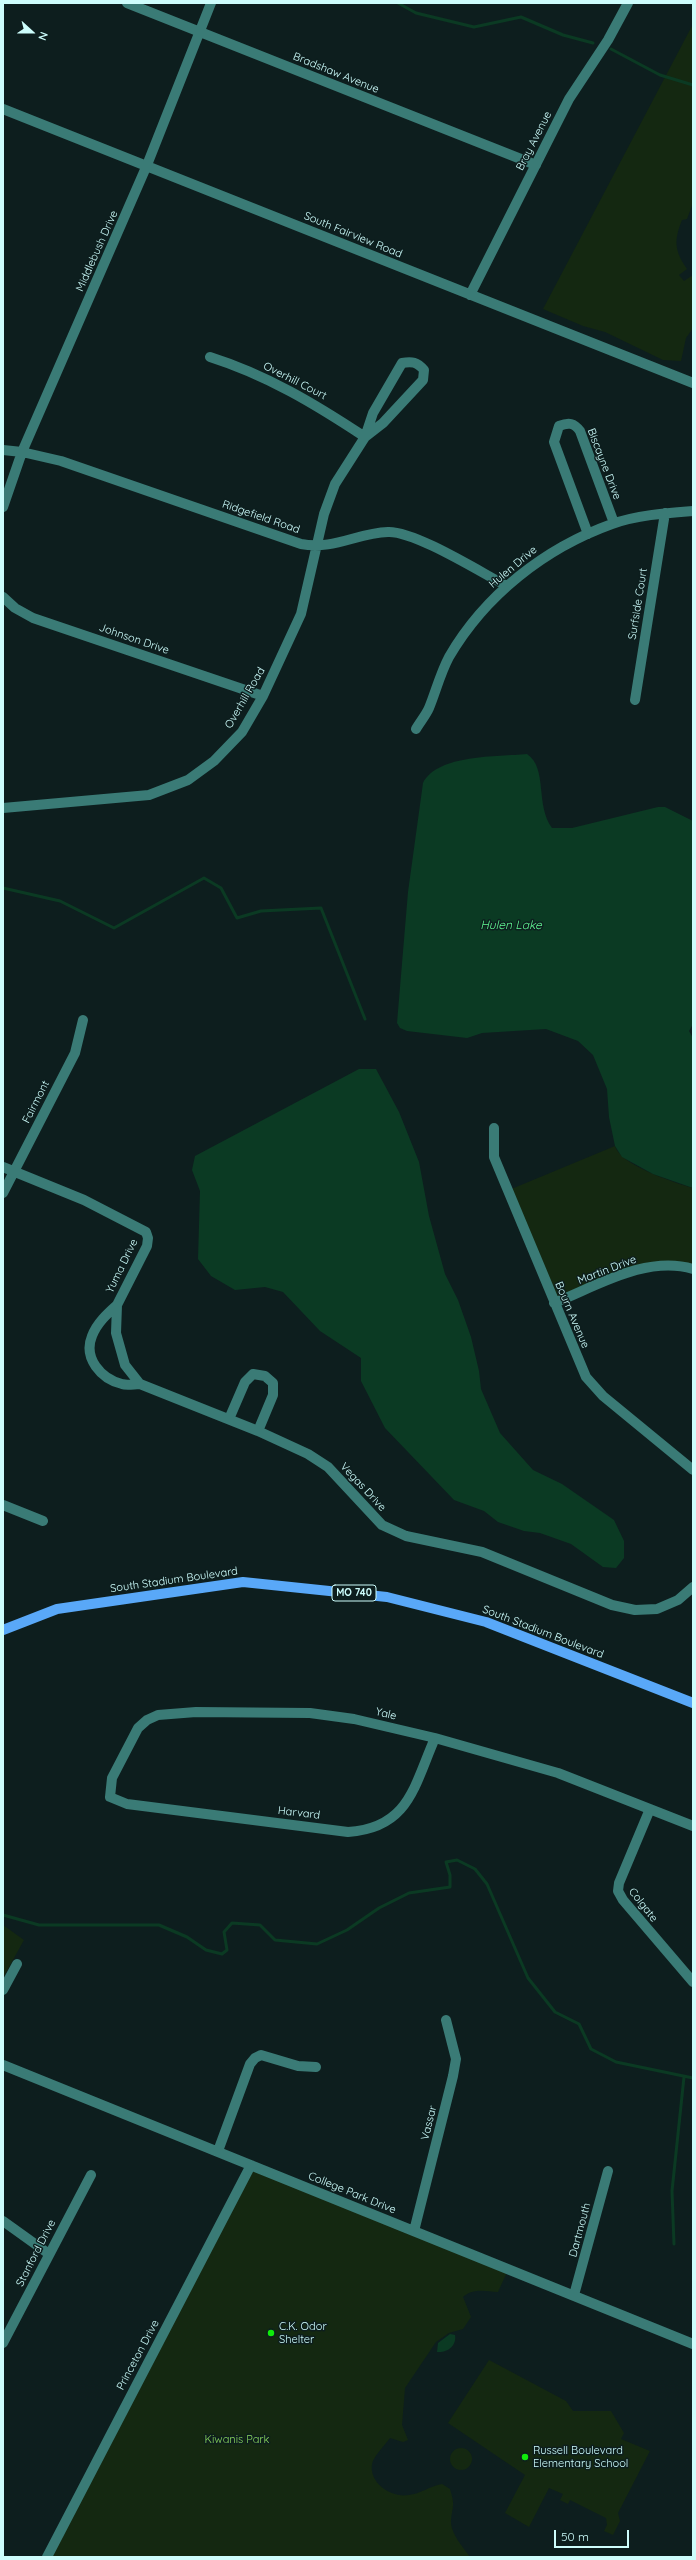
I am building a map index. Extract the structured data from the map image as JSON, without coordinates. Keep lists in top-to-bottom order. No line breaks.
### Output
{"streets":{"main road":["South Stadium Boulevard","MO 740"],"street":["Bradshaw Avenue","Bray Avenue","South Fairview Road","Middlebush Drive","Overhill Court","Biscayne Drive","Ridgefield Road","Hulen Drive","Surfside Court","Johnson Drive","Overhill Road","Fairmont","Yuma Drive","Martin Drive","Bourn Avenue","Vegas Drive","Yale","Harvard","Colgate","Vassar","College Park Drive","Dartmouth","Stanford Drive","Princeton Drive"]},"crossings":[["Bradshaw Avenue","Bray Avenue"],["Bradshaw Avenue","Middlebush Drive"],["Bray Avenue","South Fairview Road"],["South Fairview Road","Middlebush Drive"],["Middlebush Drive","Ridgefield Road"],["Overhill Court","Overhill Road"],["Biscayne Drive","Hulen Drive"],["Ridgefield Road","Hulen Drive"],["Ridgefield Road","Overhill Road"],["Hulen Drive","Surfside Court"],["Johnson Drive","Overhill Road"],["Fairmont","Yuma Drive"],["Yuma Drive","Vegas Drive"],["Martin Drive","Bourn Avenue"],["Yale","Harvard"],["Yale","Colgate"],["Vassar","College Park Drive"],["College Park Drive","Dartmouth"],["College Park Drive","Princeton Drive"]],"water":["Hulen Lake"],"parks":["Kiwanis Park"],"places":["C.K. Odor Shelter","Russell Boulevard Elementary School"],"scale_bar":"50 m","north":"right"}
